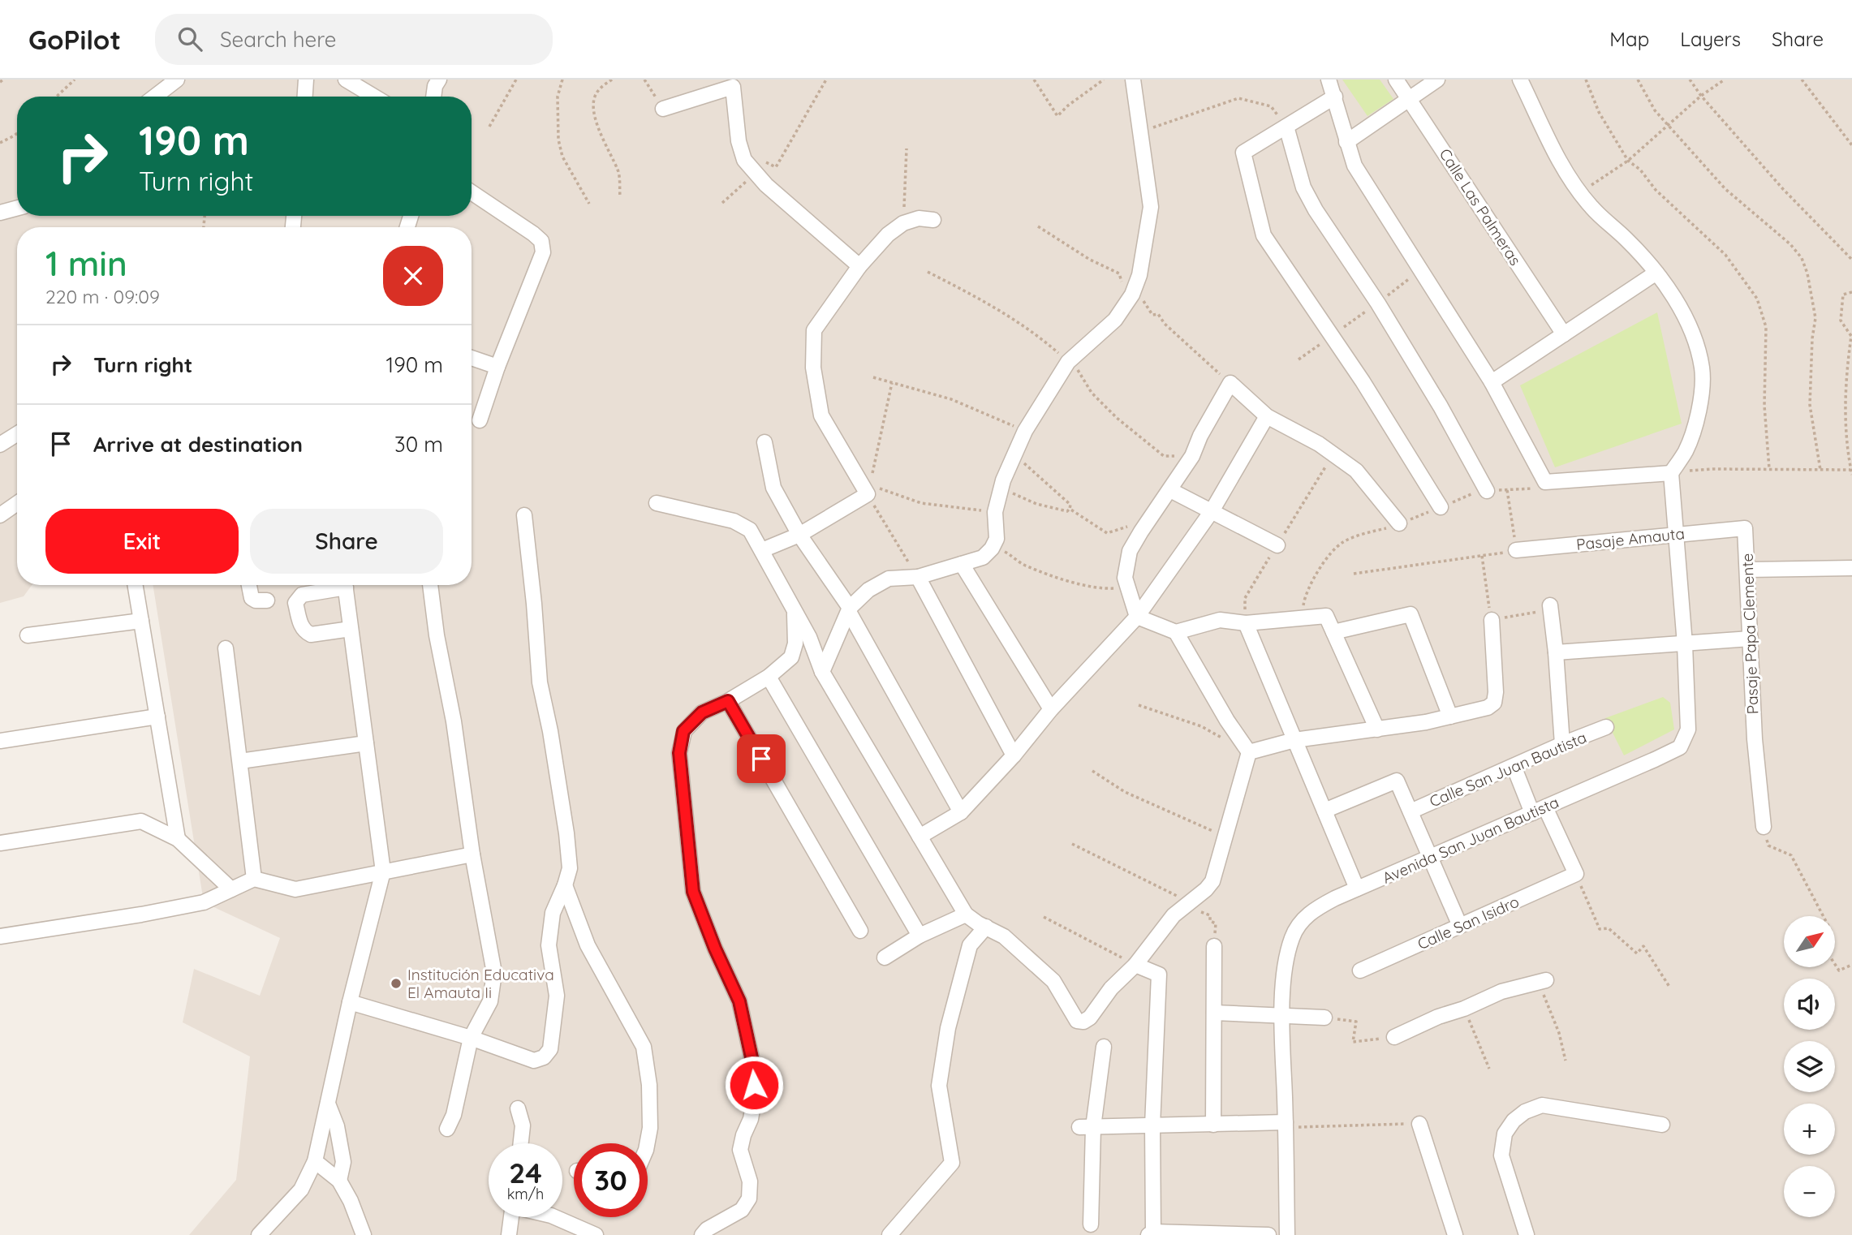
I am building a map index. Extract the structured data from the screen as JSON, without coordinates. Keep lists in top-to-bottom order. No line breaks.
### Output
{"streets":{"street":["Calle Las Palmeras","Pasaje Amauta","Pasaje Papa Clemente","Calle San Juan Bautista","Avenida San Juan Bautista","Calle San Isidro"]},"crossings":[["Pasaje Amauta","Pasaje Papa Clemente"],["Pasaje Amauta","Avenida San Juan Bautista"]],"places":["Institución Educativa El Amauta Ii"],"north":"top right","page":{"header":"GoPilot","search":"Search here","nav":["Map","Layers","Share"],"turn":["190 m","Turn right"],"heading":["1 min","220 m · 09:09"],"list":[{"name":"Turn right","value":"190 m"},{"name":"Arrive at destination","value":"30 m"}],"buttons":["Exit","Share"],"map_buttons":["+","−"],"speed":"24 km/h","limit":"30"}}
